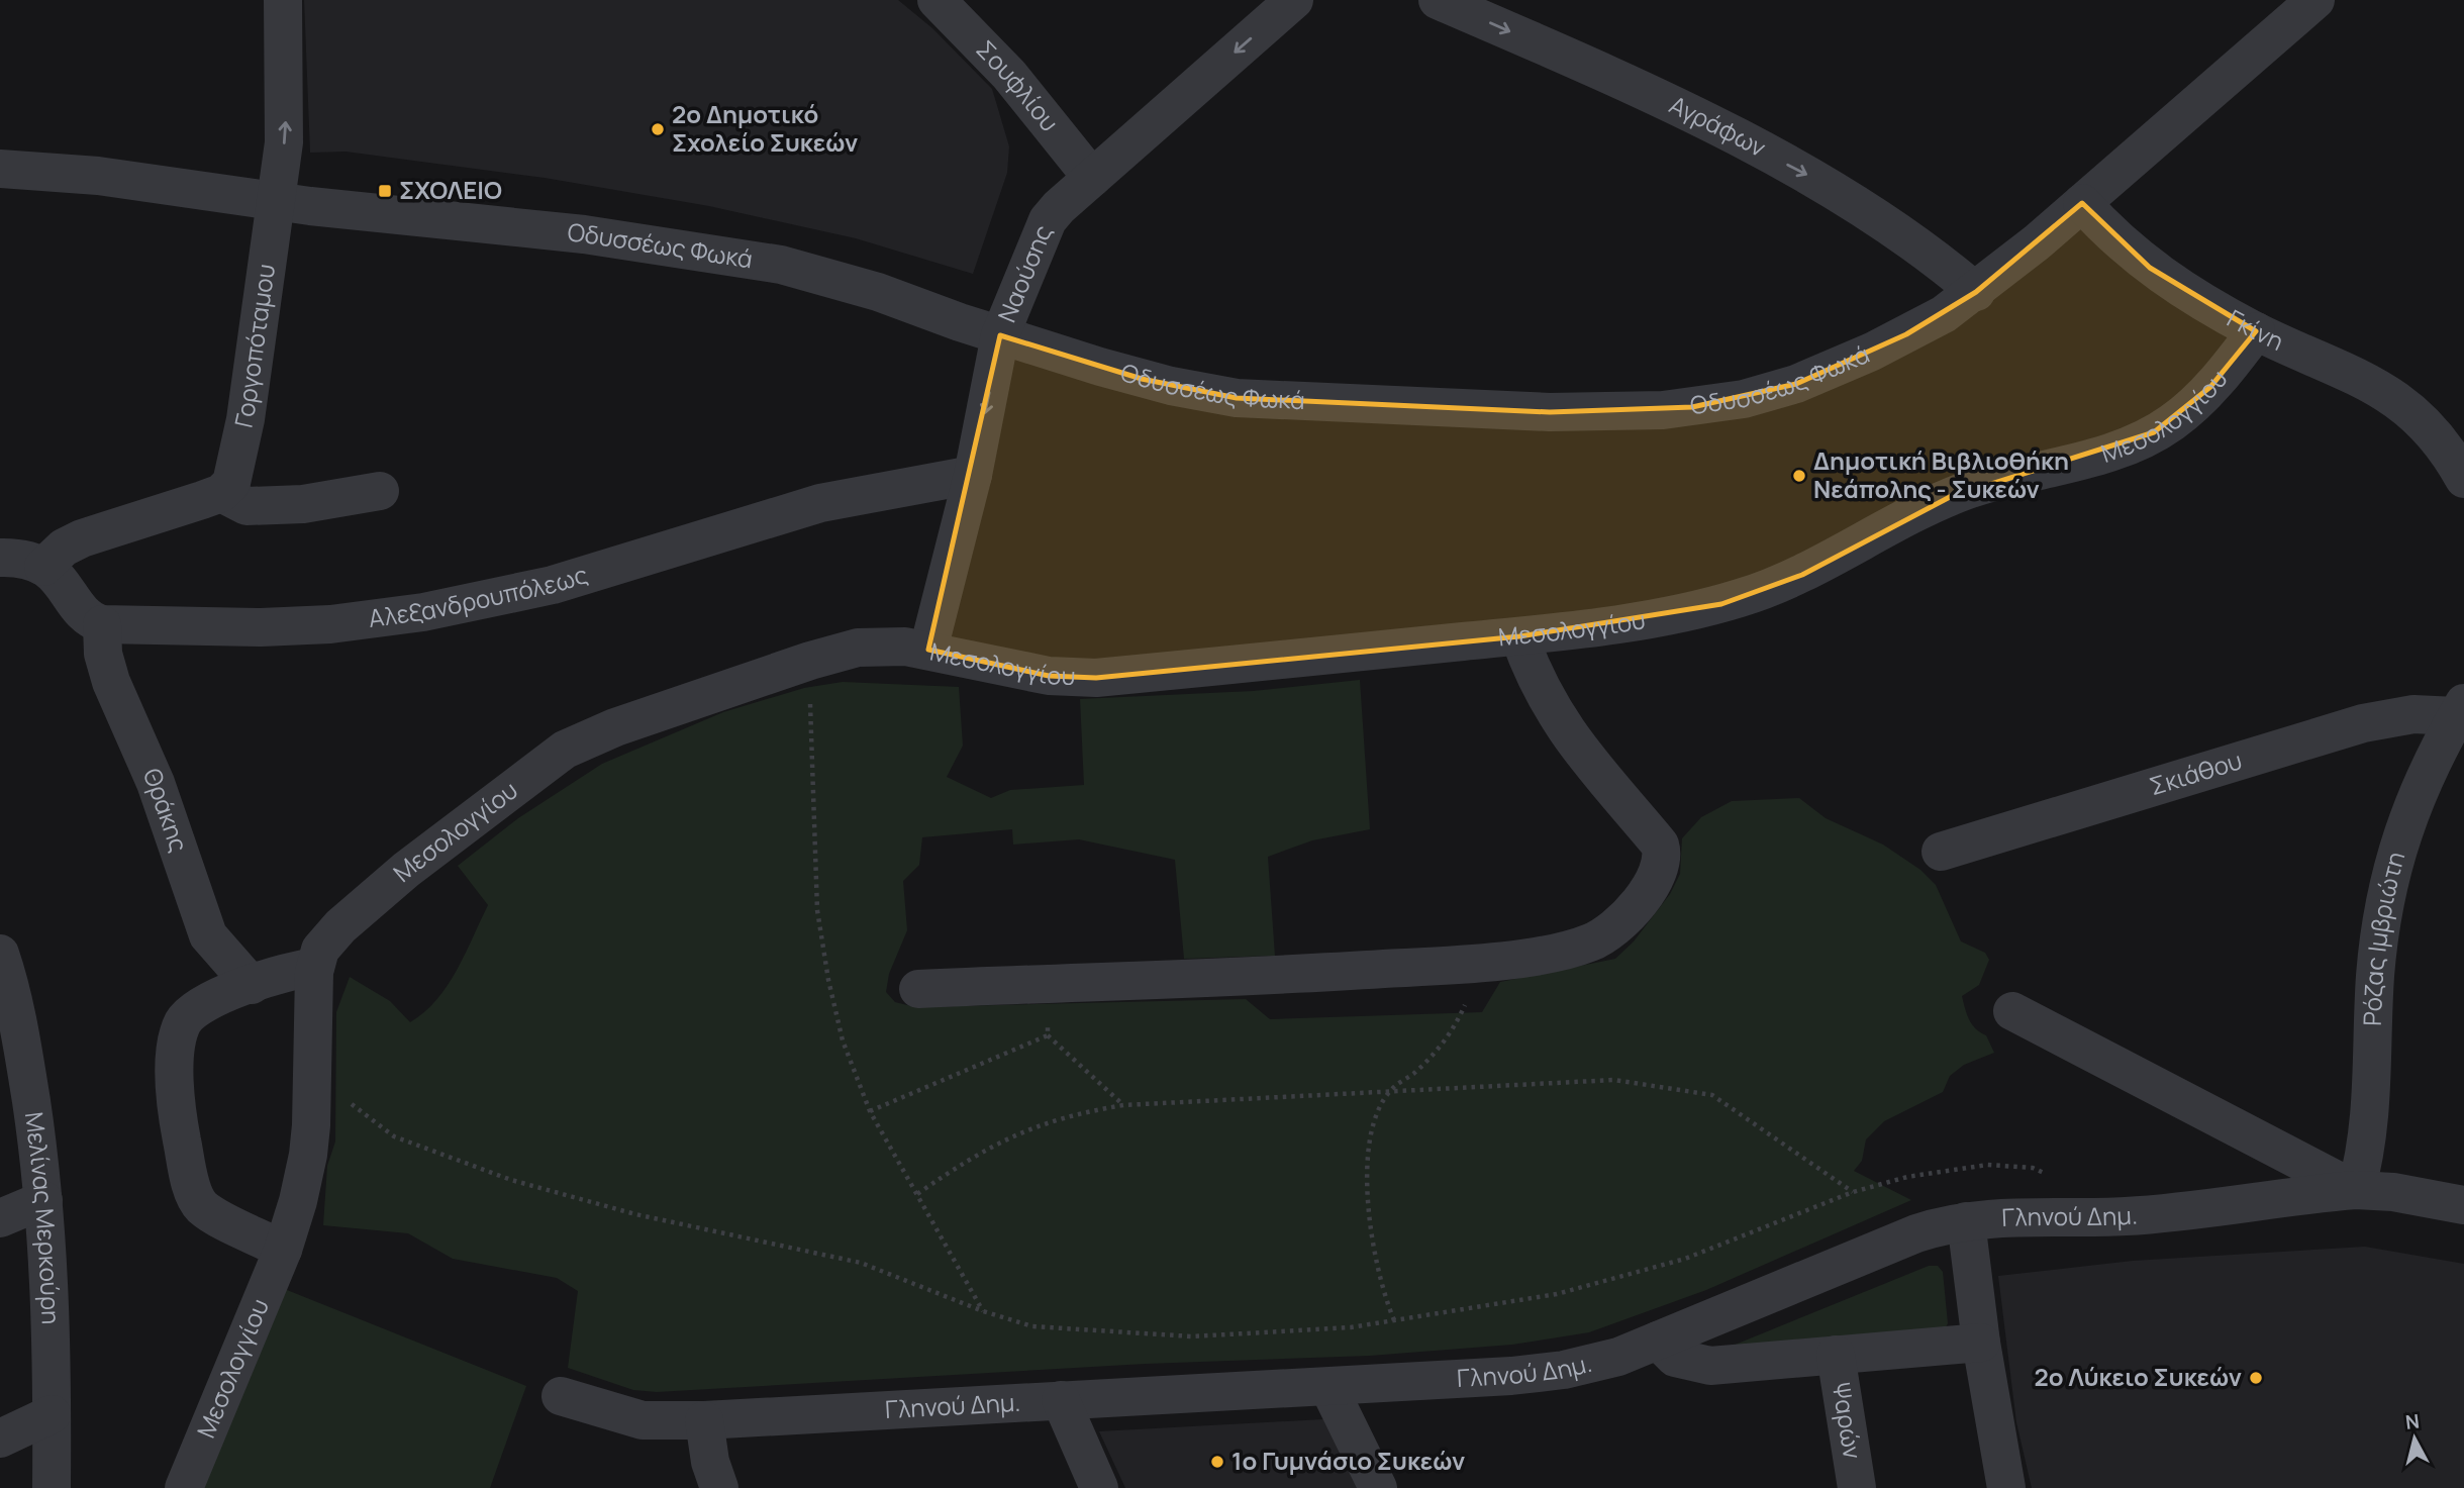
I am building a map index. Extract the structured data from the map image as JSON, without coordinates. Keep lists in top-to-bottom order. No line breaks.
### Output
{"streets":{"street":["Σουφλίου","Αγράφων","Οδυσσέως Φωκά","Ναούσης","Γκίνη","Γοργοπόταμου","Μεσολογγίου","Αλεξανδρουπόλεως","Σκιάθου","Θράκης","Ρόζας Ιμβριώτη","Γληνού Δημ.","Μελίνας Μερκούρη","Ψαρών"]},"crossings":[["Σουφλίου","Ναούσης"],["Αγράφων","Οδυσσέως Φωκά"],["Οδυσσέως Φωκά","Ναούσης"],["Οδυσσέως Φωκά","Γκίνη"],["Οδυσσέως Φωκά","Γοργοπόταμου"],["Ναούσης","Μεσολογγίου"],["Ναούσης","Αλεξανδρουπόλεως"],["Γκίνη","Μεσολογγίου"],["Αλεξανδρουπόλεως","Θράκης"],["Σκιάθου","Ρόζας Ιμβριώτη"],["Ρόζας Ιμβριώτη","Γληνού Δημ."]],"one_way":["Αγράφων","Ναούσης","Γοργοπόταμου"],"places":{"other":["2ο Δημοτικό Σχολείο Συκεών","Δημοτική Βιβλιοθήκη Νεάπολης - Συκεών","2ο Λύκειο Συκεών","1ο Γυμνάσιο Συκεών"],"transit":["ΣΧΟΛΕΙΟ"]},"north":"top"}
